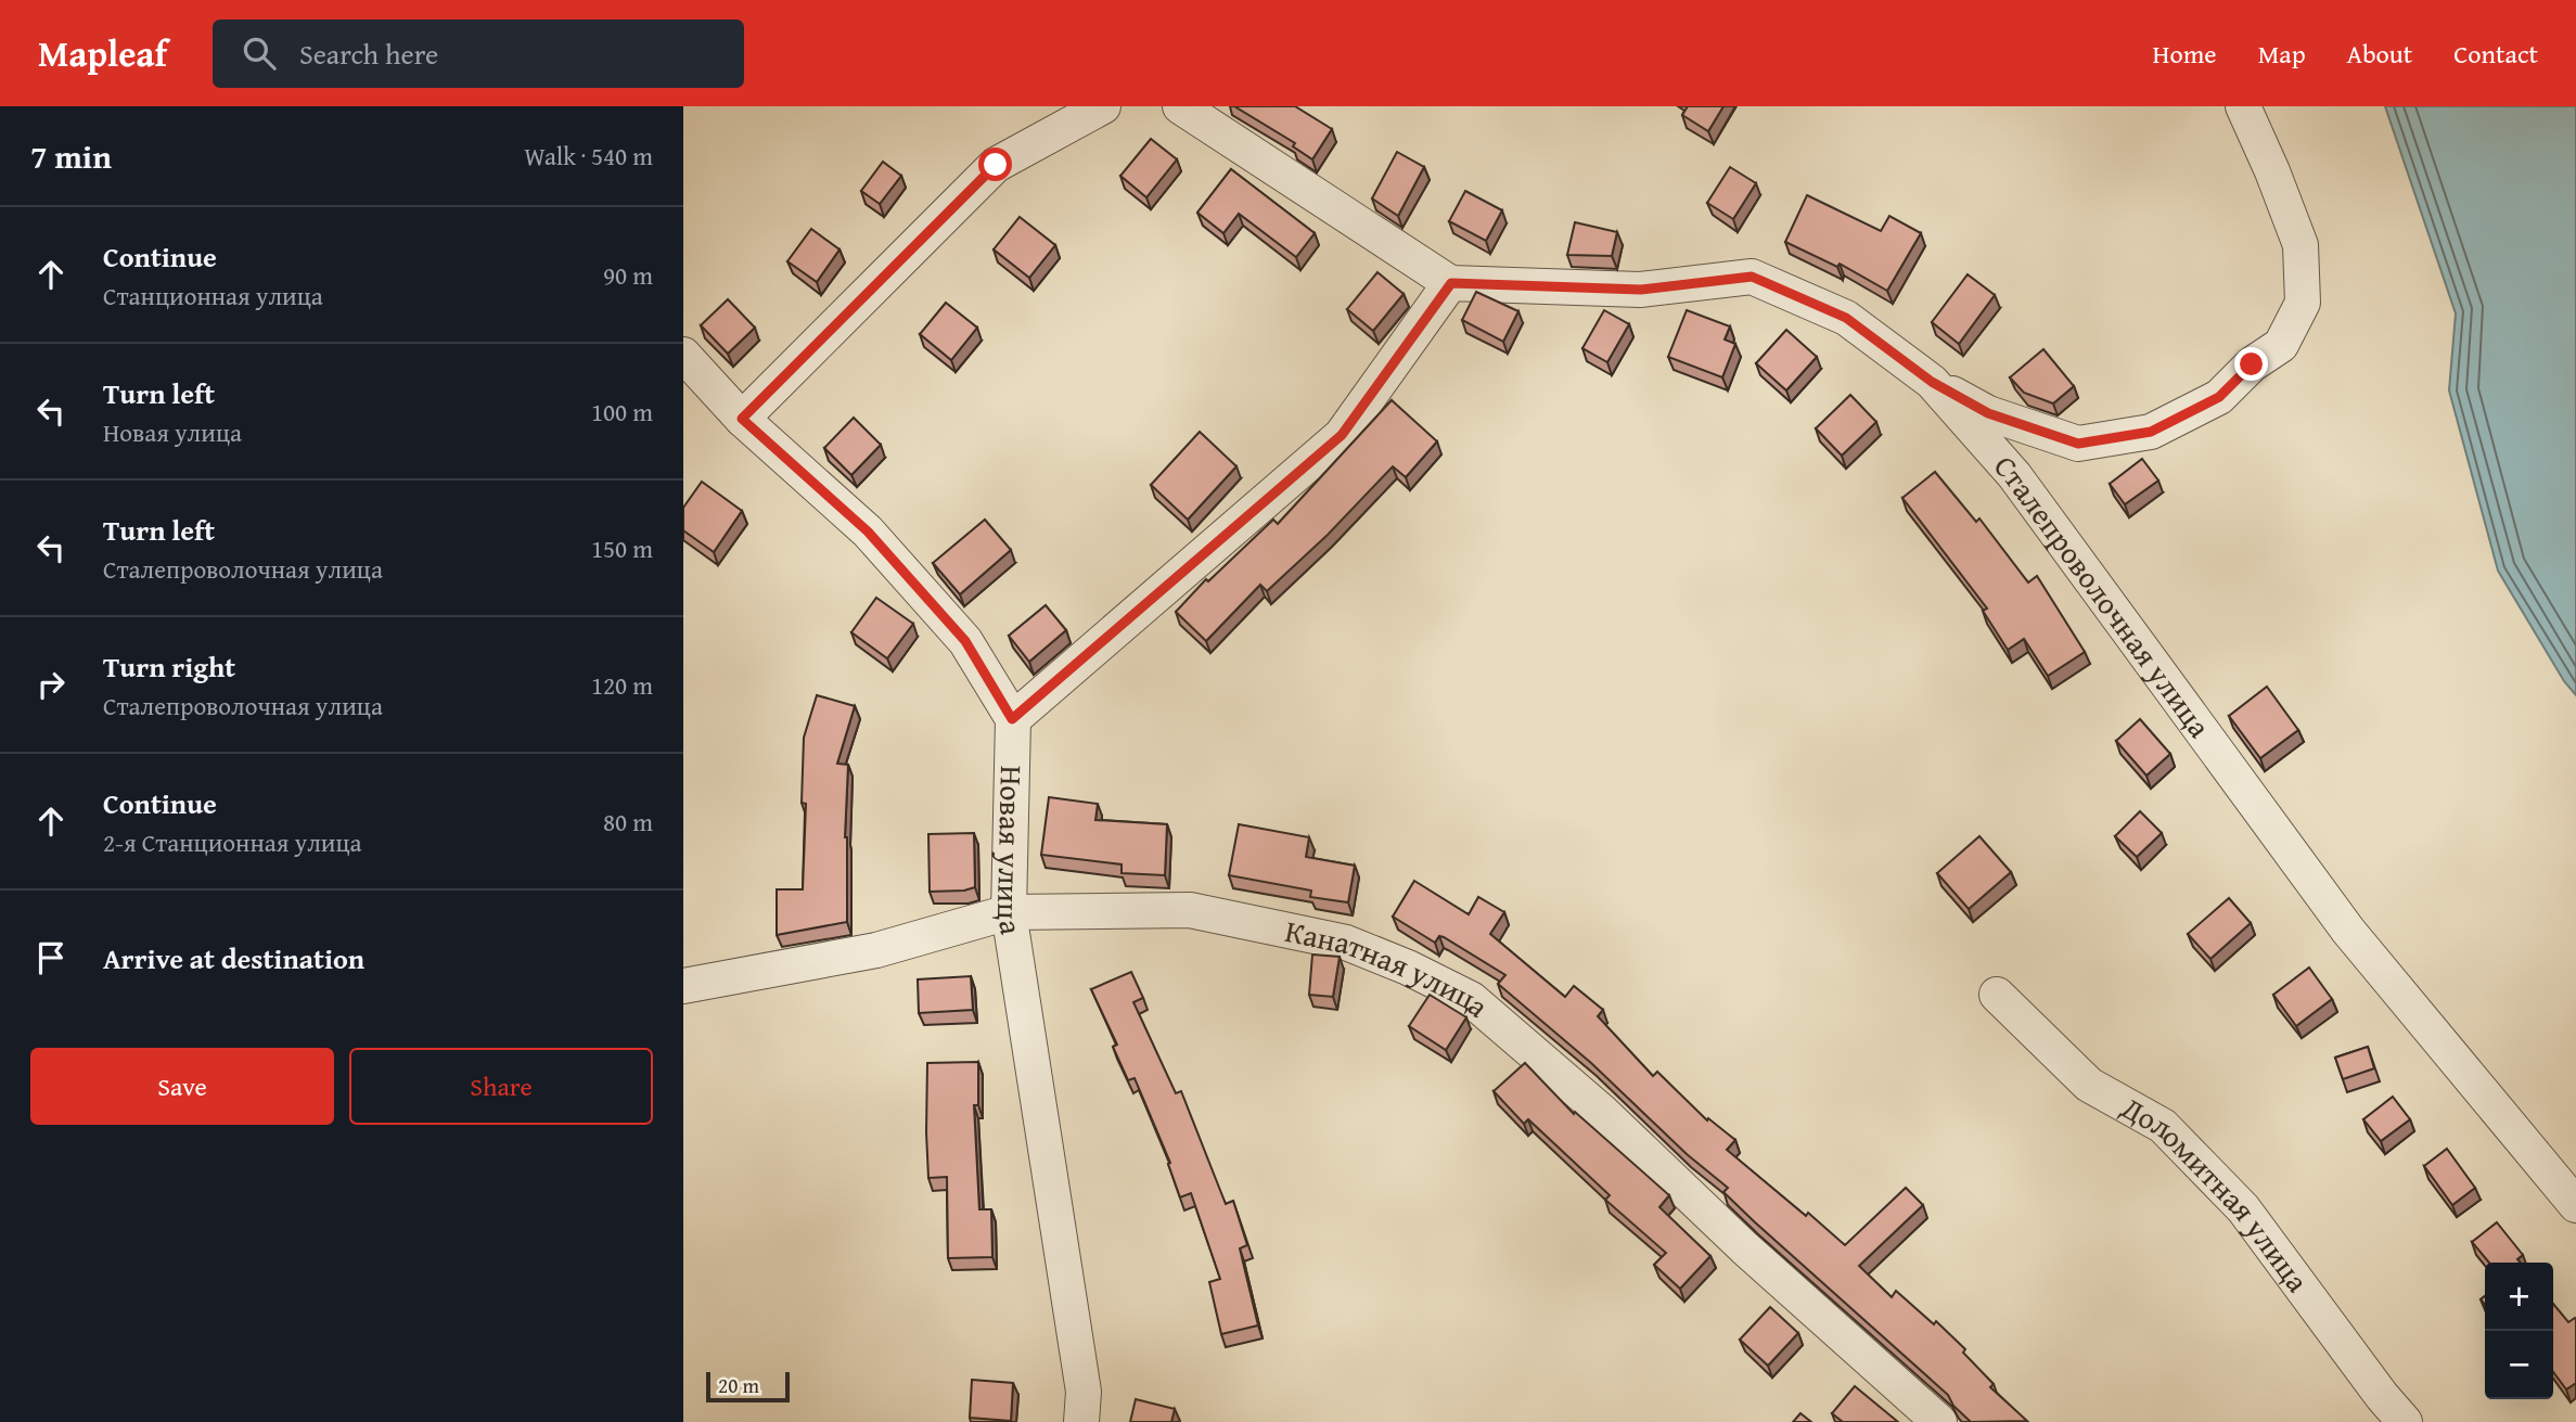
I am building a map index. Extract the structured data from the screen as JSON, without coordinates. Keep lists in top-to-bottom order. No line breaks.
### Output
{"streets":{"street":["Сталепроволочная улица","Новая улица","Канатная улица","Доломитная улица"]},"crossings":[["Новая улица","Канатная улица"]],"scale_bar":"20 m","page":{"header":"Mapleaf","search":"Search here","nav":["Home","Map","About","Contact"],"heading":["7 min","Walk · 540 m"],"list":[["Continue","Станционная улица","90 m"],["Turn left","Новая улица","100 m"],["Turn left","Сталепроволочная улица","150 m"],["Turn right","Сталепроволочная улица","120 m"],["Continue","2-я Станционная улица","80 m"],"Arrive at destination"],"buttons":["Save","Share"],"map_buttons":["+","−"],"scale":"20 m"}}
